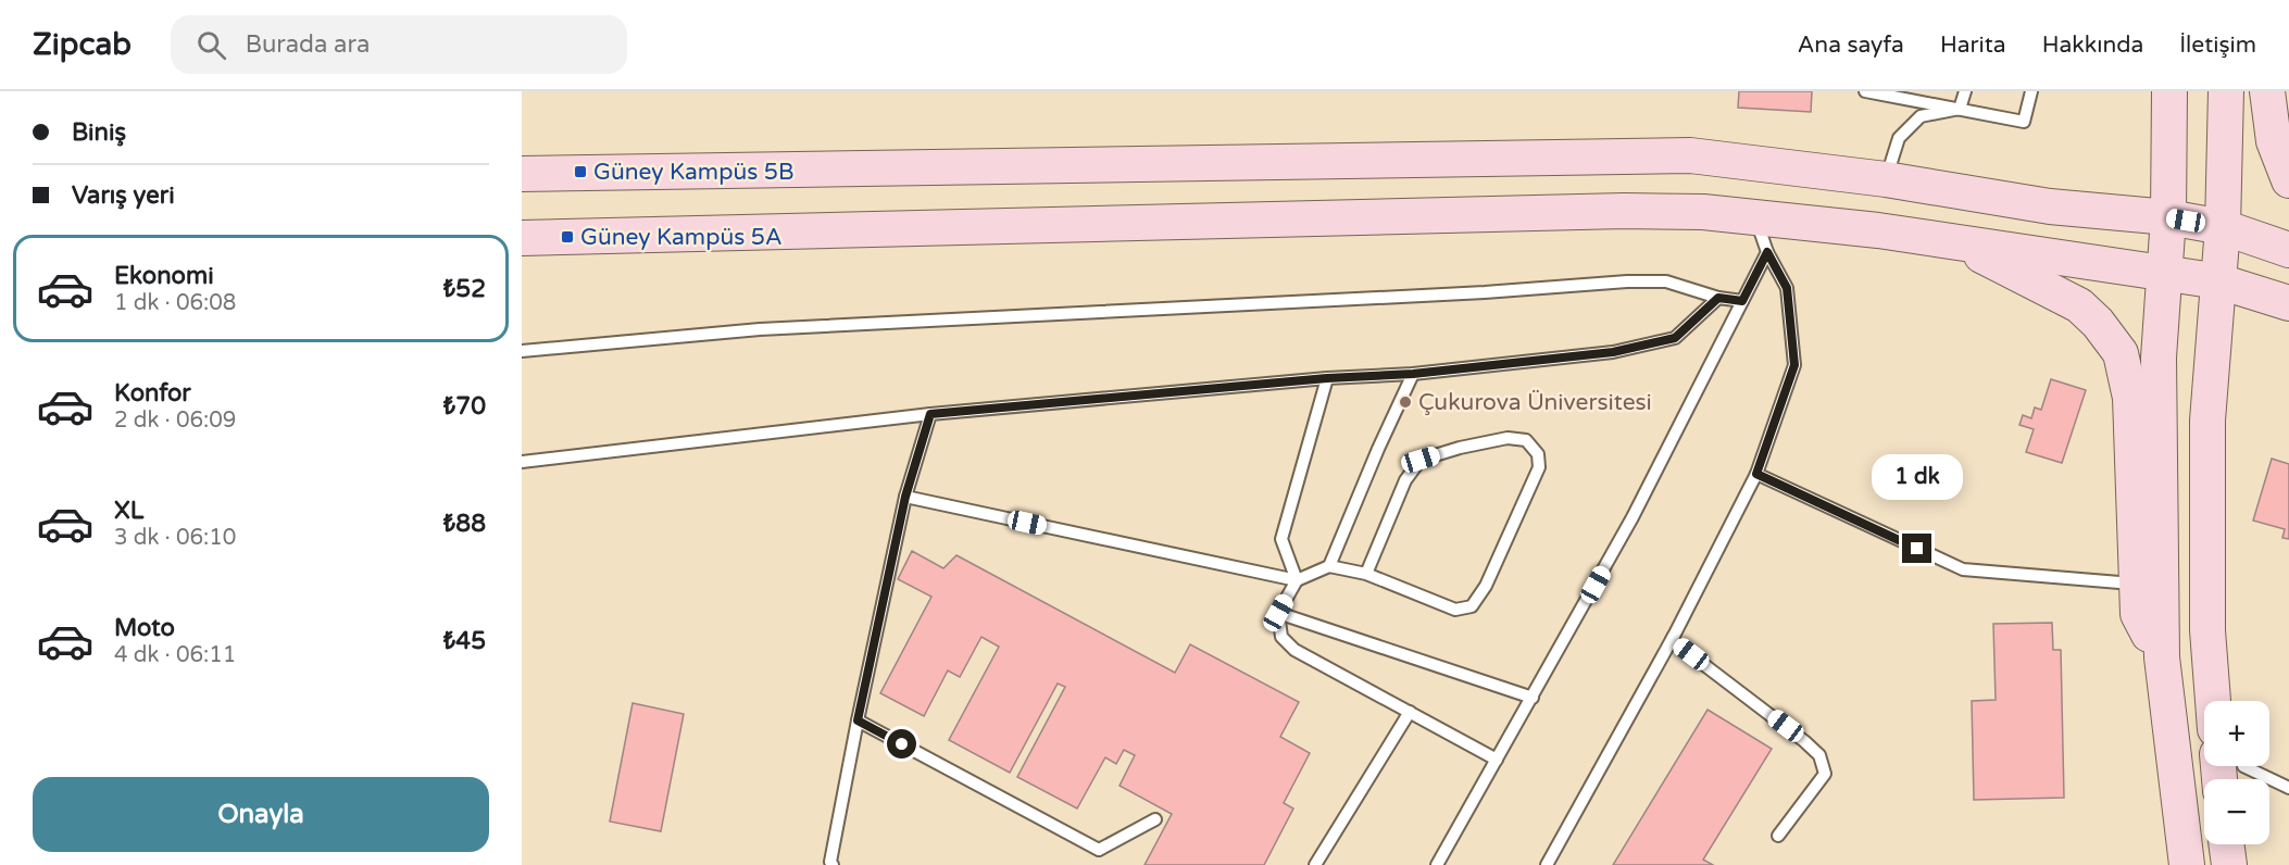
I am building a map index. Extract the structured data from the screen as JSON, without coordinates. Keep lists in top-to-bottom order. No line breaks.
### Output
{"places":{"transit":["Güney Kampüs 5B","Güney Kampüs 5A"],"other":["Çukurova Üniversitesi"]},"page":{"header":"Zipcab","search":"Burada ara","nav":["Ana sayfa","Harita","Hakkında","İletişim"],"banner":["Biniş","Varış yeri"],"list":[{"name":"Ekonomi","note":"1 dk · 06:08","value":"₺52"},{"name":"Konfor","note":"2 dk · 06:09","value":"₺70"},{"name":"XL","note":"3 dk · 06:10","value":"₺88"},{"name":"Moto","note":"4 dk · 06:11","value":"₺45"}],"bubble":"1 dk","map_buttons":["+","−"],"buttons":"Onayla"}}
